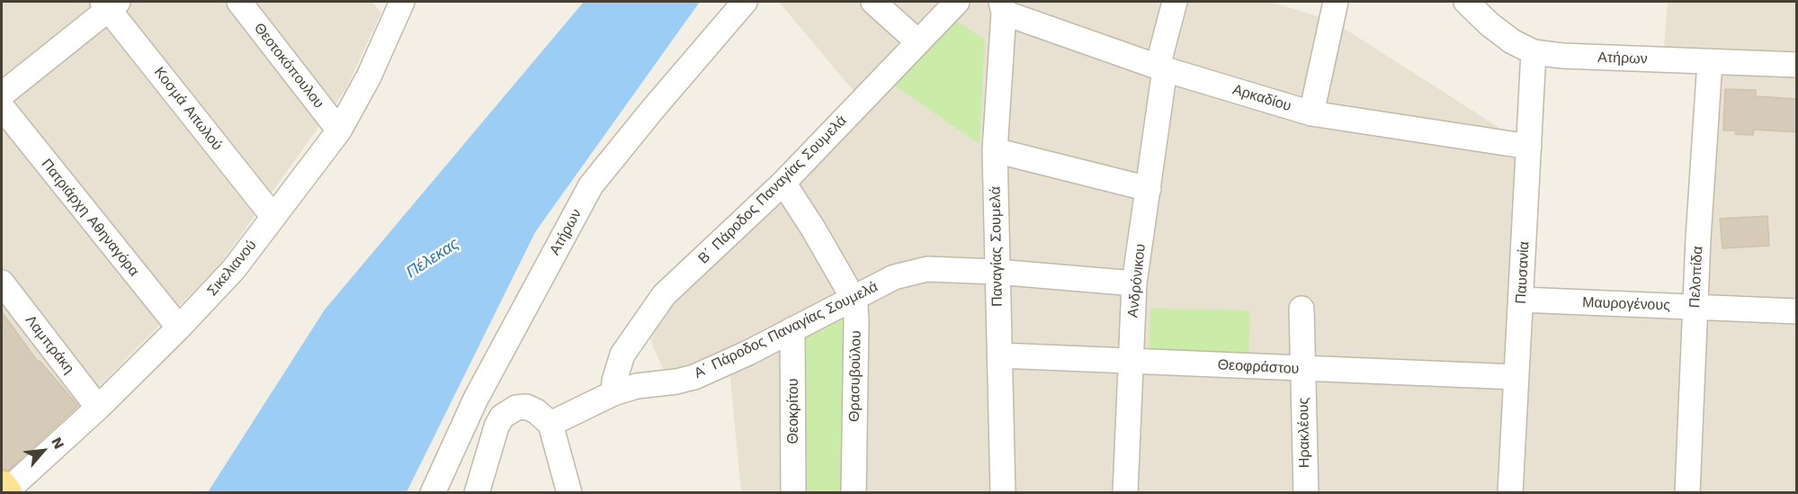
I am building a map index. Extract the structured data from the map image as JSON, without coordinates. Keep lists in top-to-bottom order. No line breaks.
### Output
{"streets":{"street":["Ατήρων","Θεοτοκόπουλου","Αρκαδίου","Κοσμά Αιτωλού","Β΄ Πάροδος Παναγίας Σουμελά","Πατριάρχη Αθηναγόρα","Παναγίας Σουμελά","Σικελιανού","Παυσανία","Πελοπίδα","Ανδρόνικου","Μαυρογένους","Α΄ Πάροδος Παναγίας Σουμελά","Λαμπράκη","Θεοφράστου","Θρασυβούλου","Θεοκρίτου","Ηρακλέους"]},"crossings":[["Ατήρων","Παυσανία"],["Ατήρων","Πελοπίδα"],["Θεοτοκόπουλου","Σικελιανού"],["Αρκαδίου","Παναγίας Σουμελά"],["Αρκαδίου","Παυσανία"],["Αρκαδίου","Ανδρόνικου"],["Κοσμά Αιτωλού","Σικελιανού"],["Β΄ Πάροδος Παναγίας Σουμελά","Α΄ Πάροδος Παναγίας Σουμελά"],["Β΄ Πάροδος Παναγίας Σουμελά","Θρασυβούλου"],["Πατριάρχη Αθηναγόρα","Σικελιανού"],["Παναγίας Σουμελά","Α΄ Πάροδος Παναγίας Σουμελά"],["Παναγίας Σουμελά","Θεοφράστου"],["Σικελιανού","Λαμπράκη"],["Παυσανία","Μαυρογένους"],["Παυσανία","Θεοφράστου"],["Πελοπίδα","Μαυρογένους"],["Ανδρόνικου","Θεοφράστου"],["Α΄ Πάροδος Παναγίας Σουμελά","Θρασυβούλου"],["Α΄ Πάροδος Παναγίας Σουμελά","Θεοκρίτου"],["Θεοφράστου","Ηρακλέους"]],"water":["Πέλεκας"],"north":"top right"}
